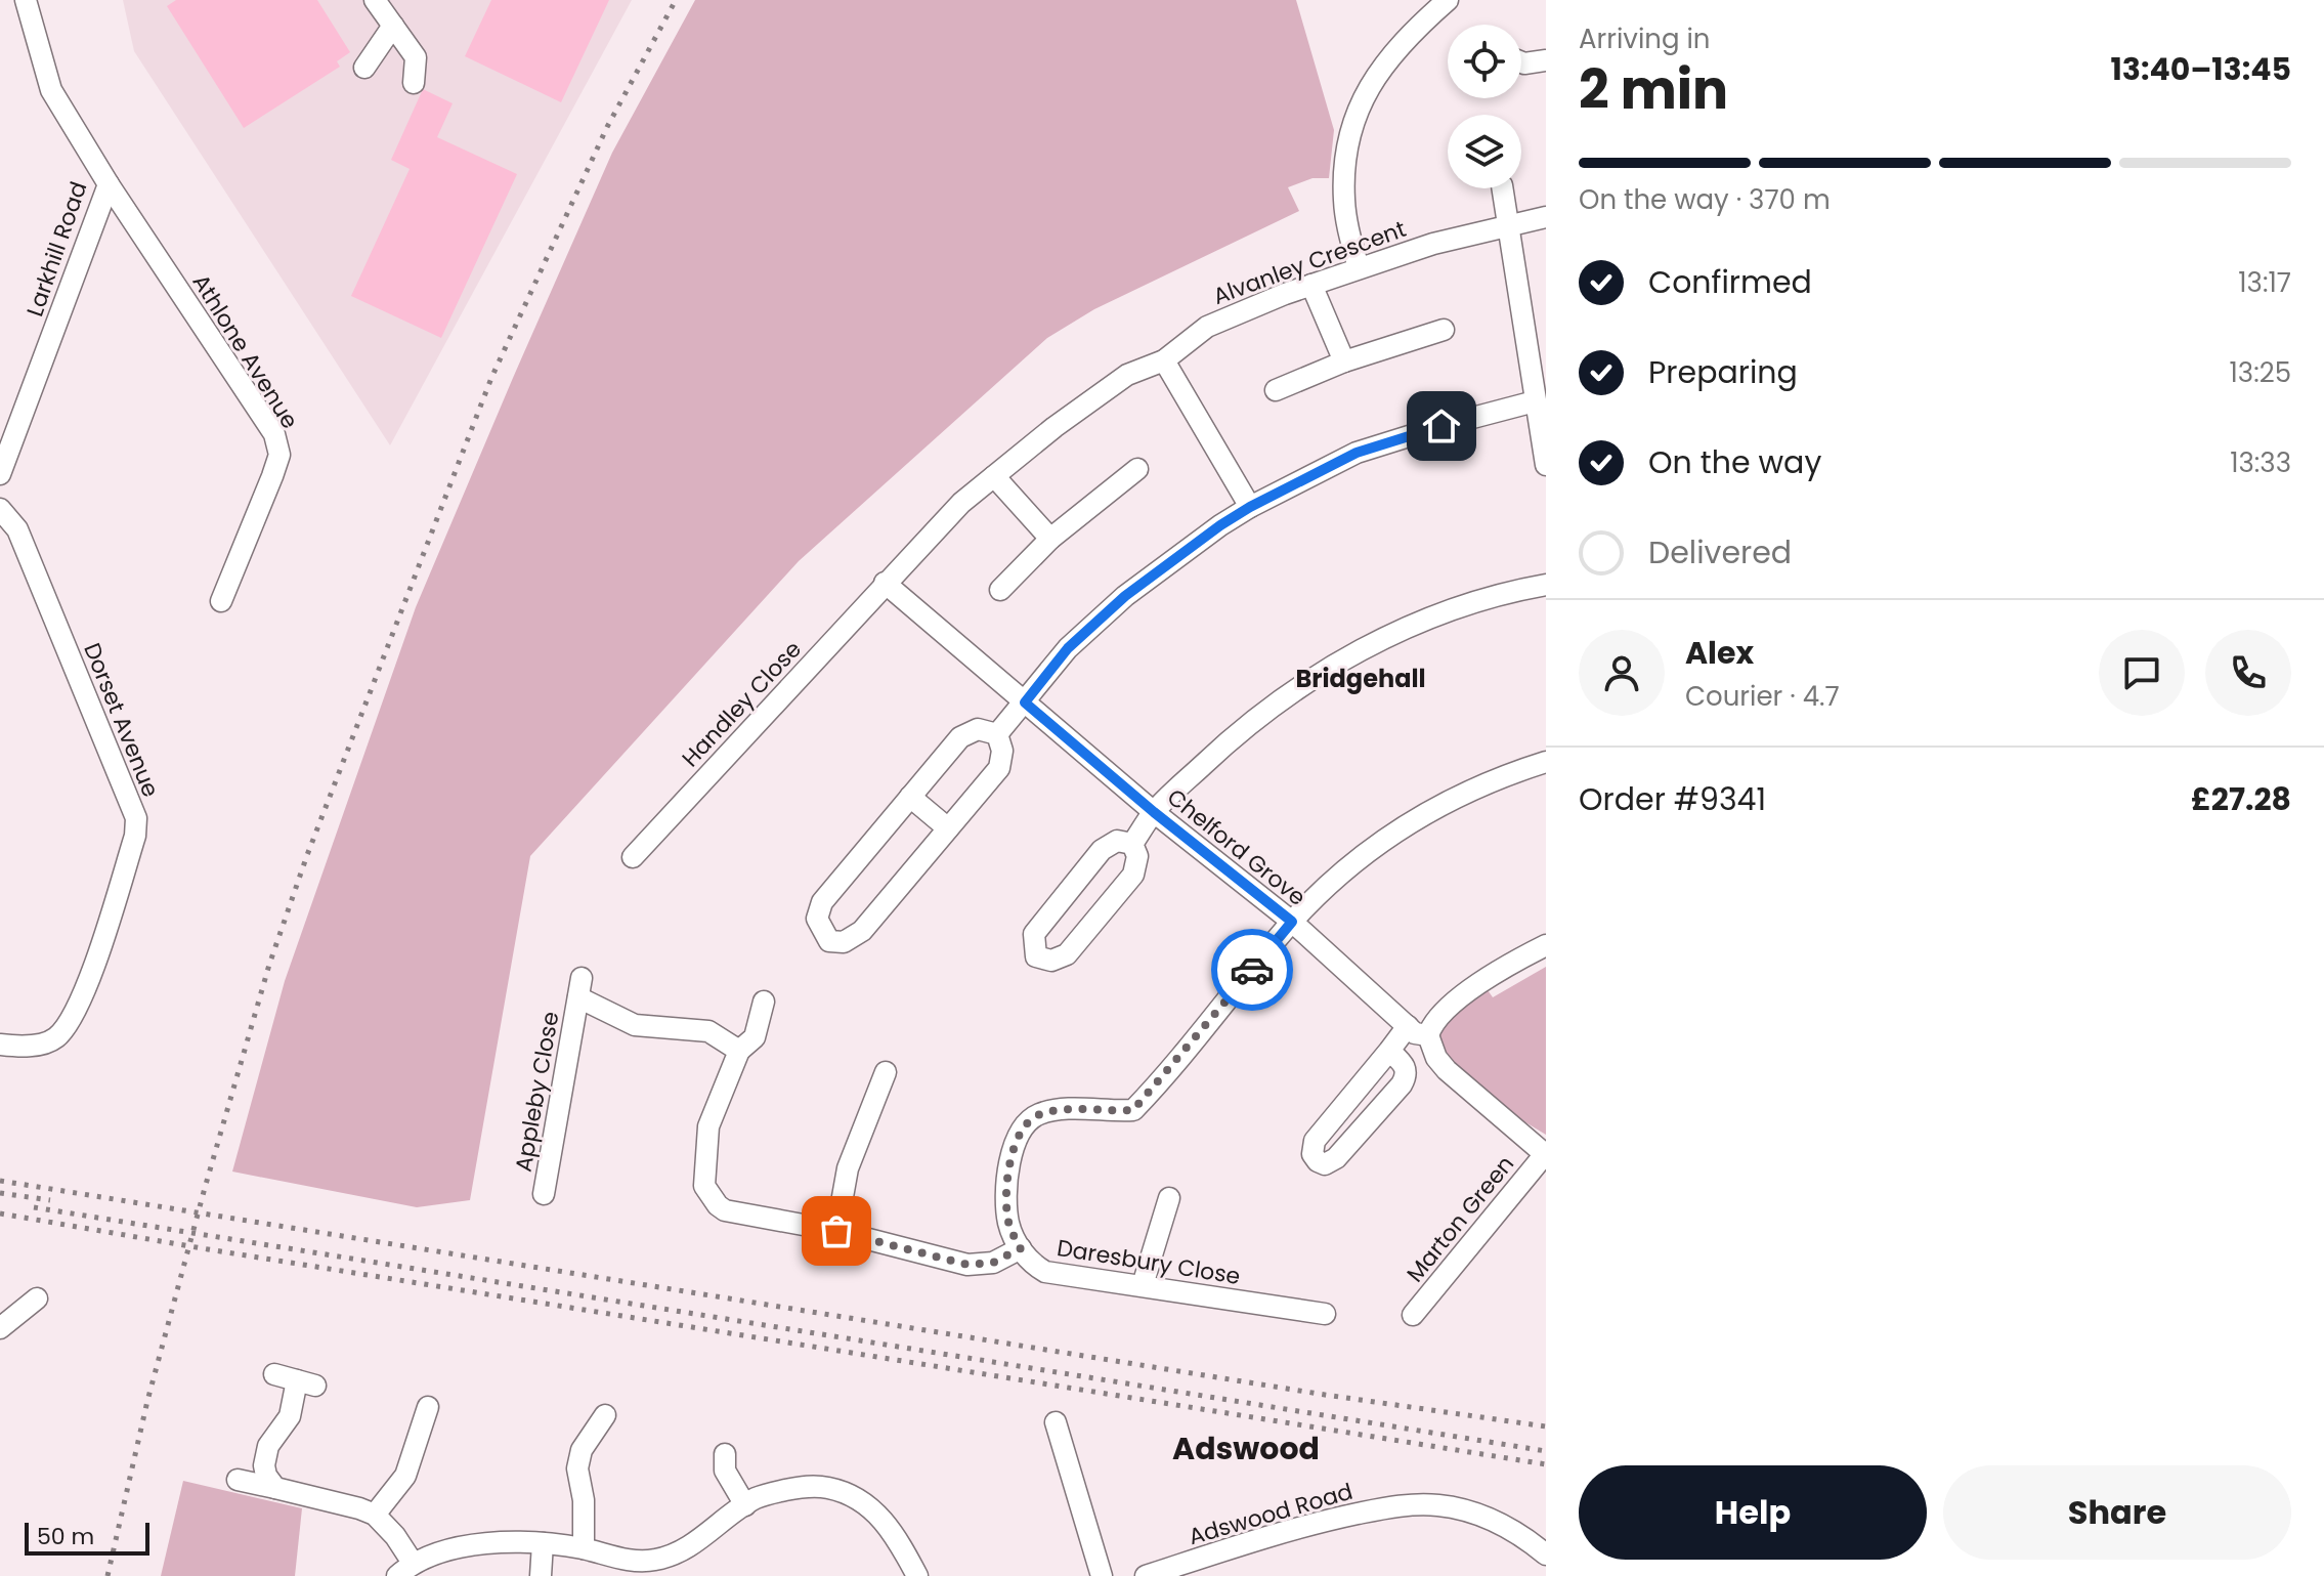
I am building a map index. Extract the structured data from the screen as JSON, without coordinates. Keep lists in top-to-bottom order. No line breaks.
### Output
{"streets":{"street":["Larkhill Road","Alvanley Crescent","Athlone Avenue","Handley Close","Dorset Avenue","Chelford Grove","Appleby Close","Marton Green","Daresbury Close","Adswood Road"]},"crossings":[["Larkhill Road","Athlone Avenue"],["Alvanley Crescent","Handley Close"],["Alvanley Crescent","Chelford Grove"],["Handley Close","Chelford Grove"]],"districts":["Bridgehall","Adswood"],"scale_bar":"50 m","page":{"heading":["2 min","Arriving in","13:40–13:45"],"panel":["Alex","Courier · 4.7","Order #9341","£27.28"],"bar":"On the way · 370 m","list":[["Confirmed","13:17"],["Preparing","13:25"],["On the way","13:33"],"Delivered"],"buttons":["Help","Share"],"scale":"50 m"}}
